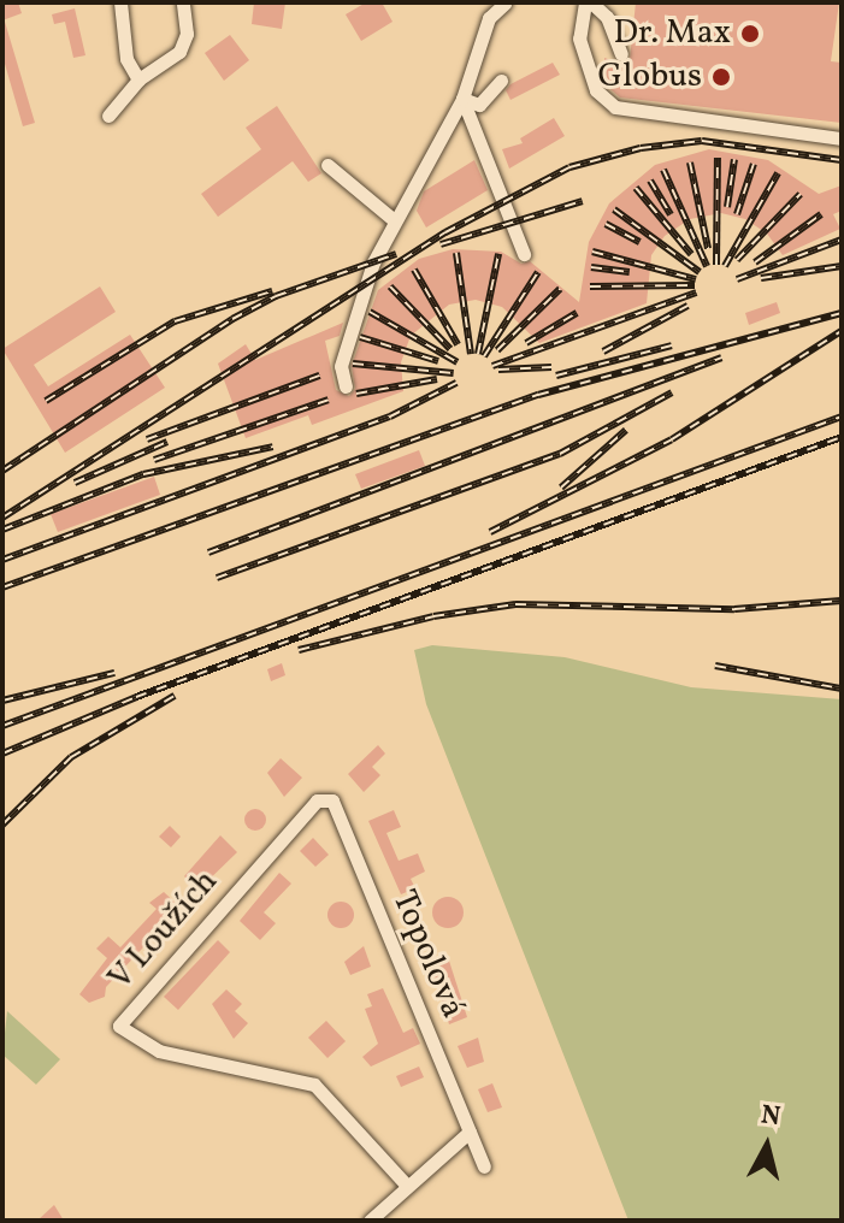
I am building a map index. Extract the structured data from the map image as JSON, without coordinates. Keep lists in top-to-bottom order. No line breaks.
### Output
{"streets":{"street":["V Loužích","Topolová"]},"crossings":[["V Loužích","Topolová"]],"places":["Dr. Max","Globus"],"north":"top"}
